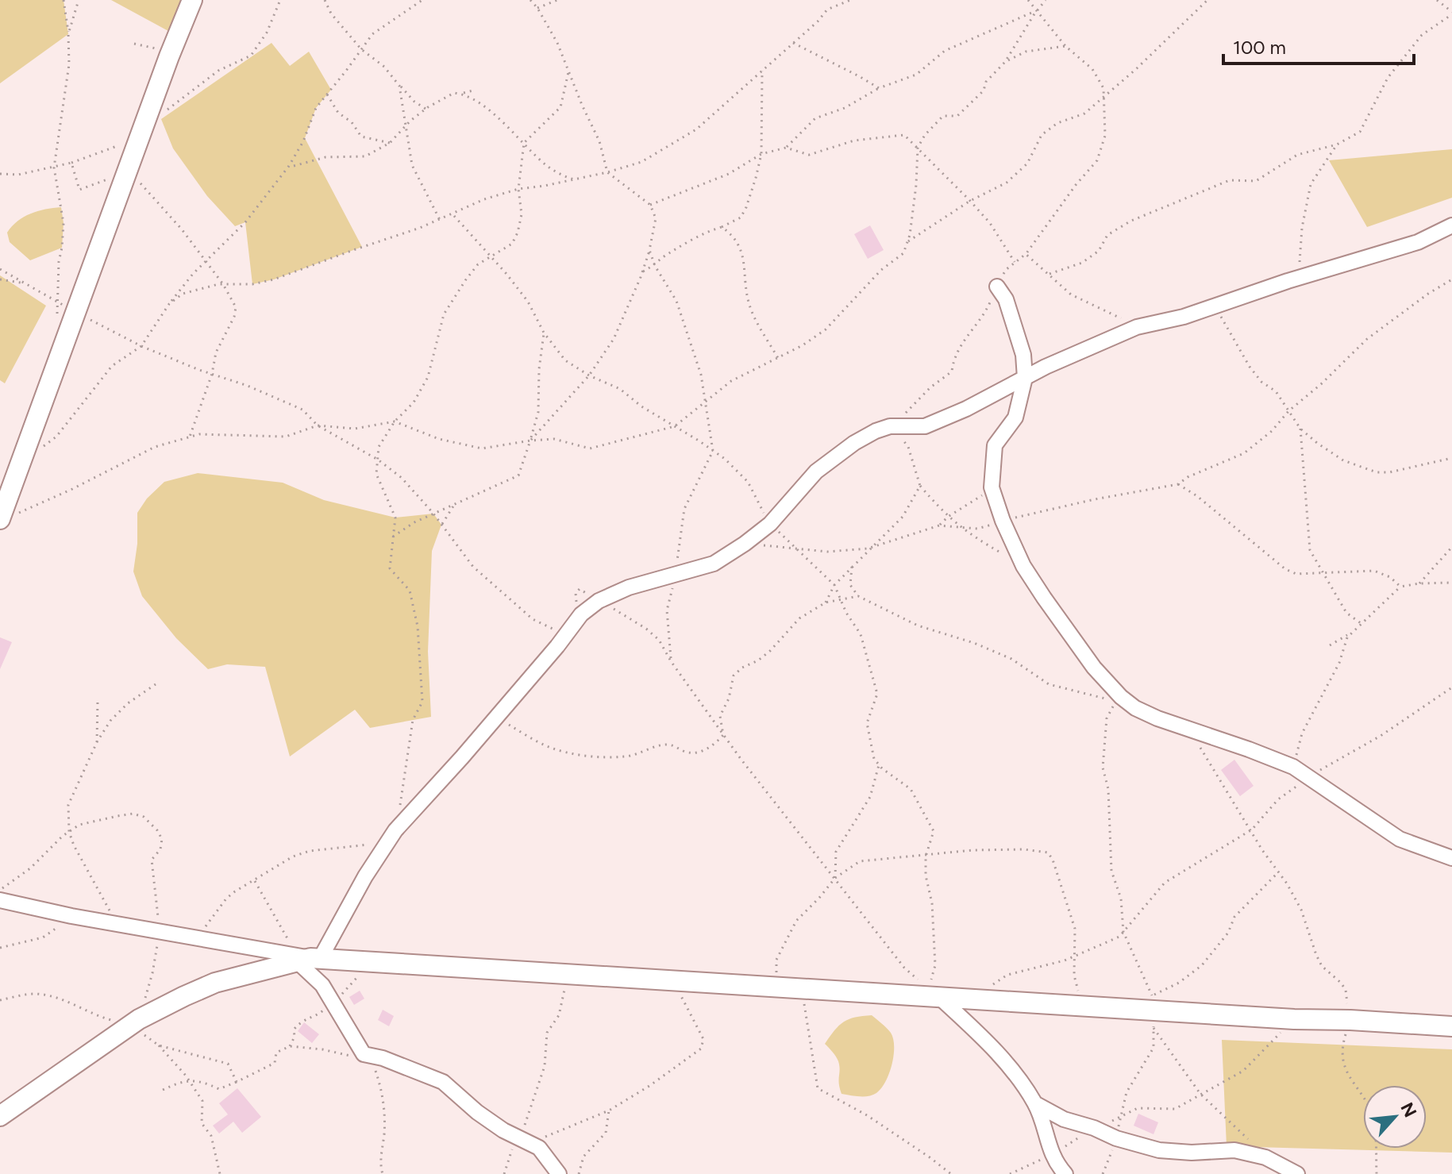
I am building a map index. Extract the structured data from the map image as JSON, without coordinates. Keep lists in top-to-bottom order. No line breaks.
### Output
{"scale_bar":"100 m","north":"top right"}
